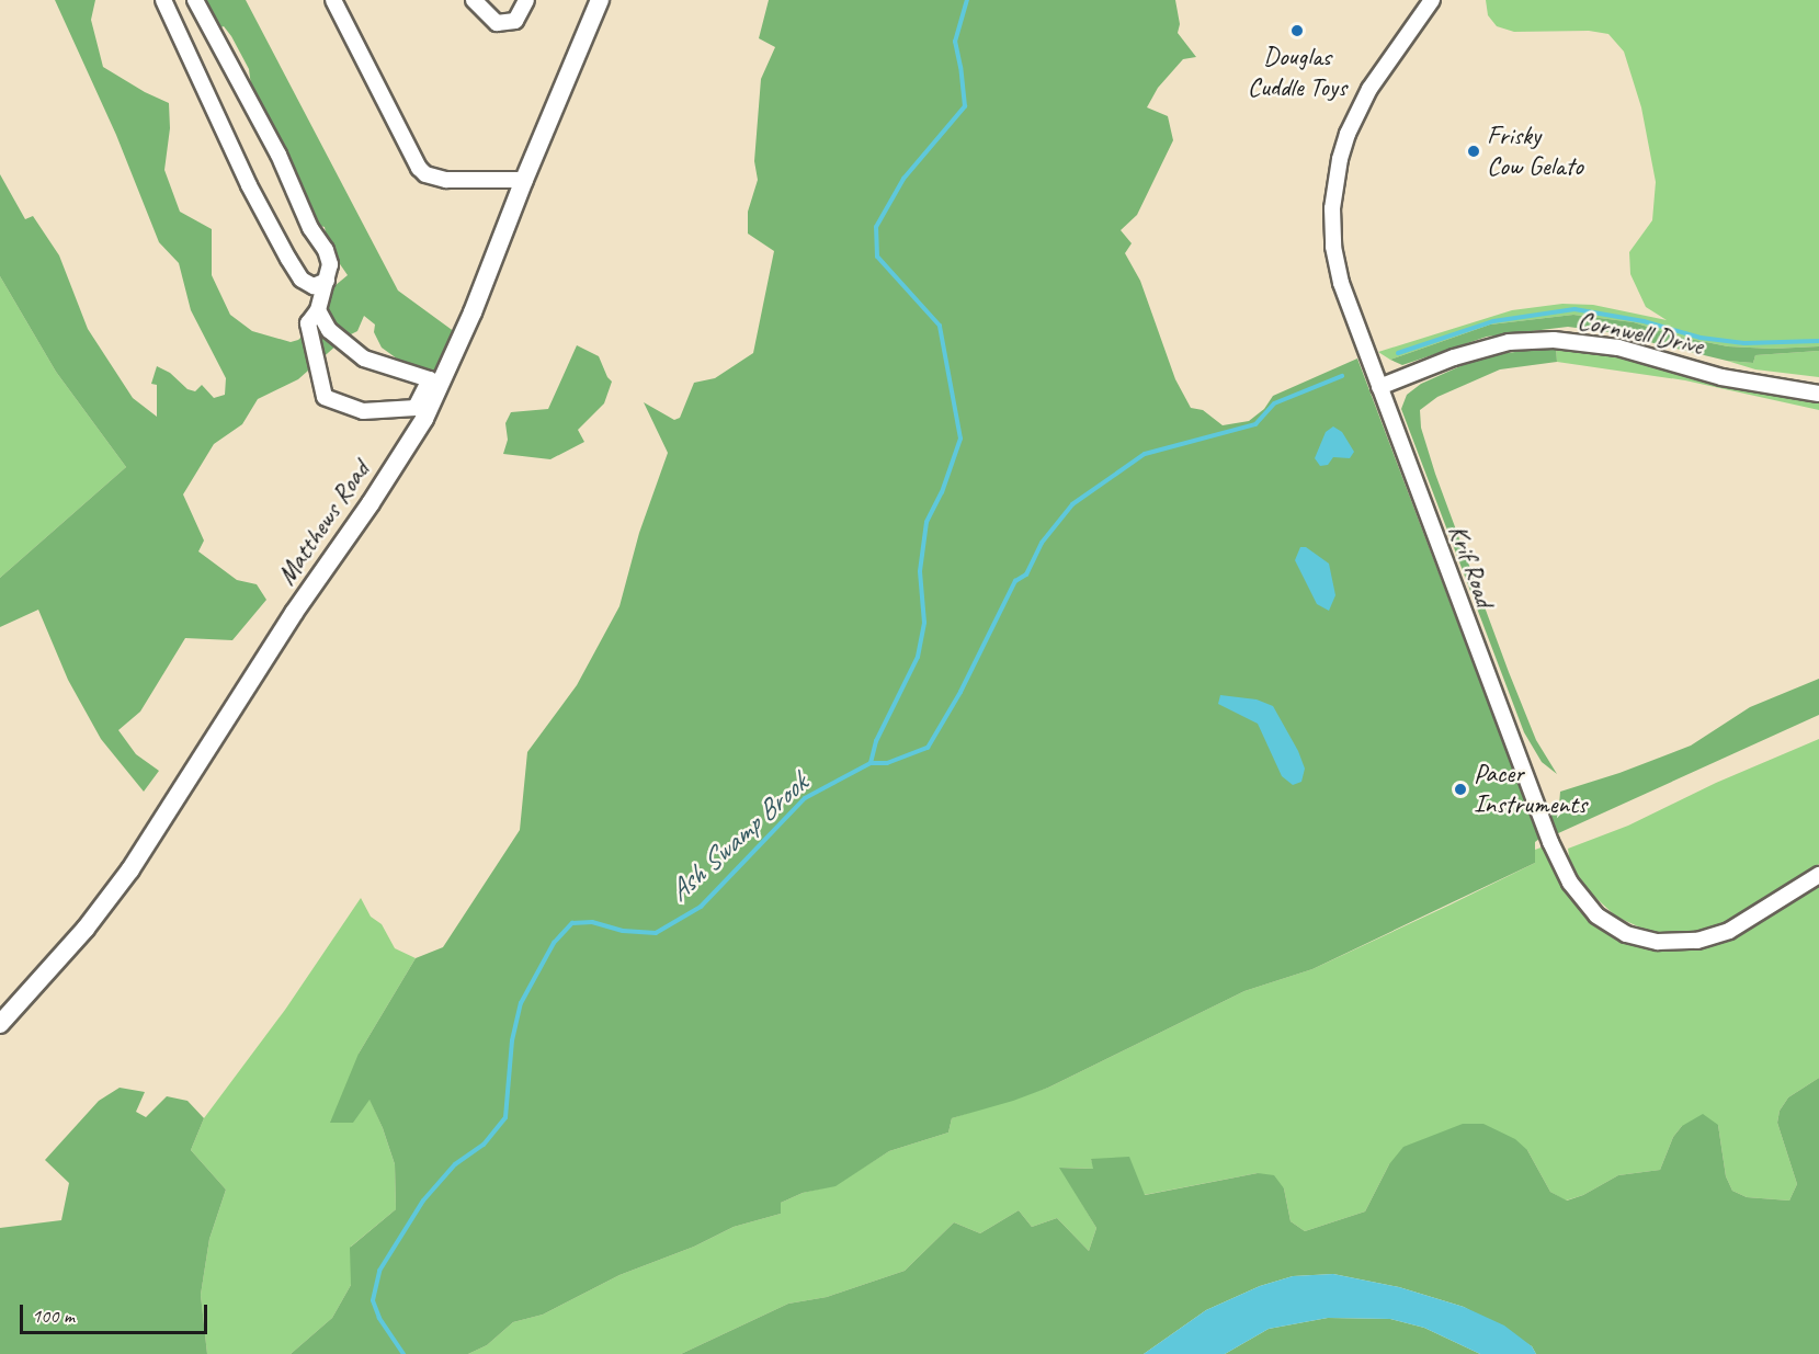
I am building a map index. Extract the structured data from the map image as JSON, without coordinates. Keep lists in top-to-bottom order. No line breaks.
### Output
{"streets":{"street":["Cornwell Drive","Matthews Road","Krif Road"]},"crossings":[["Cornwell Drive","Krif Road"]],"water":["Ash Swamp Brook"],"places":["Douglas Cuddle Toys","Frisky Cow Gelato","Pacer Instruments"],"scale_bar":"100 m"}
